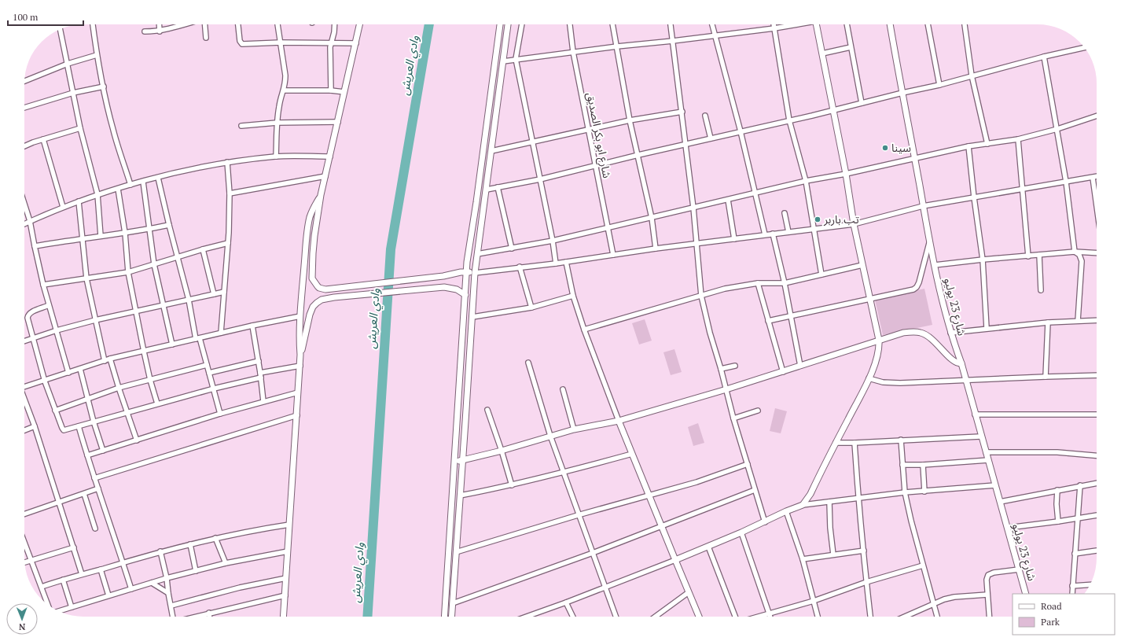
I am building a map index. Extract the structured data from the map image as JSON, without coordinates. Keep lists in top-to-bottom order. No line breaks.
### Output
{"streets":{"street":["شارع ابو بكر الصديق","شارع 23 يوليو"]},"water":["وادي العريش"],"places":["سينا","تب باربر"],"legend":["Road","Park"],"scale_bar":"100 m","north":"bottom"}
